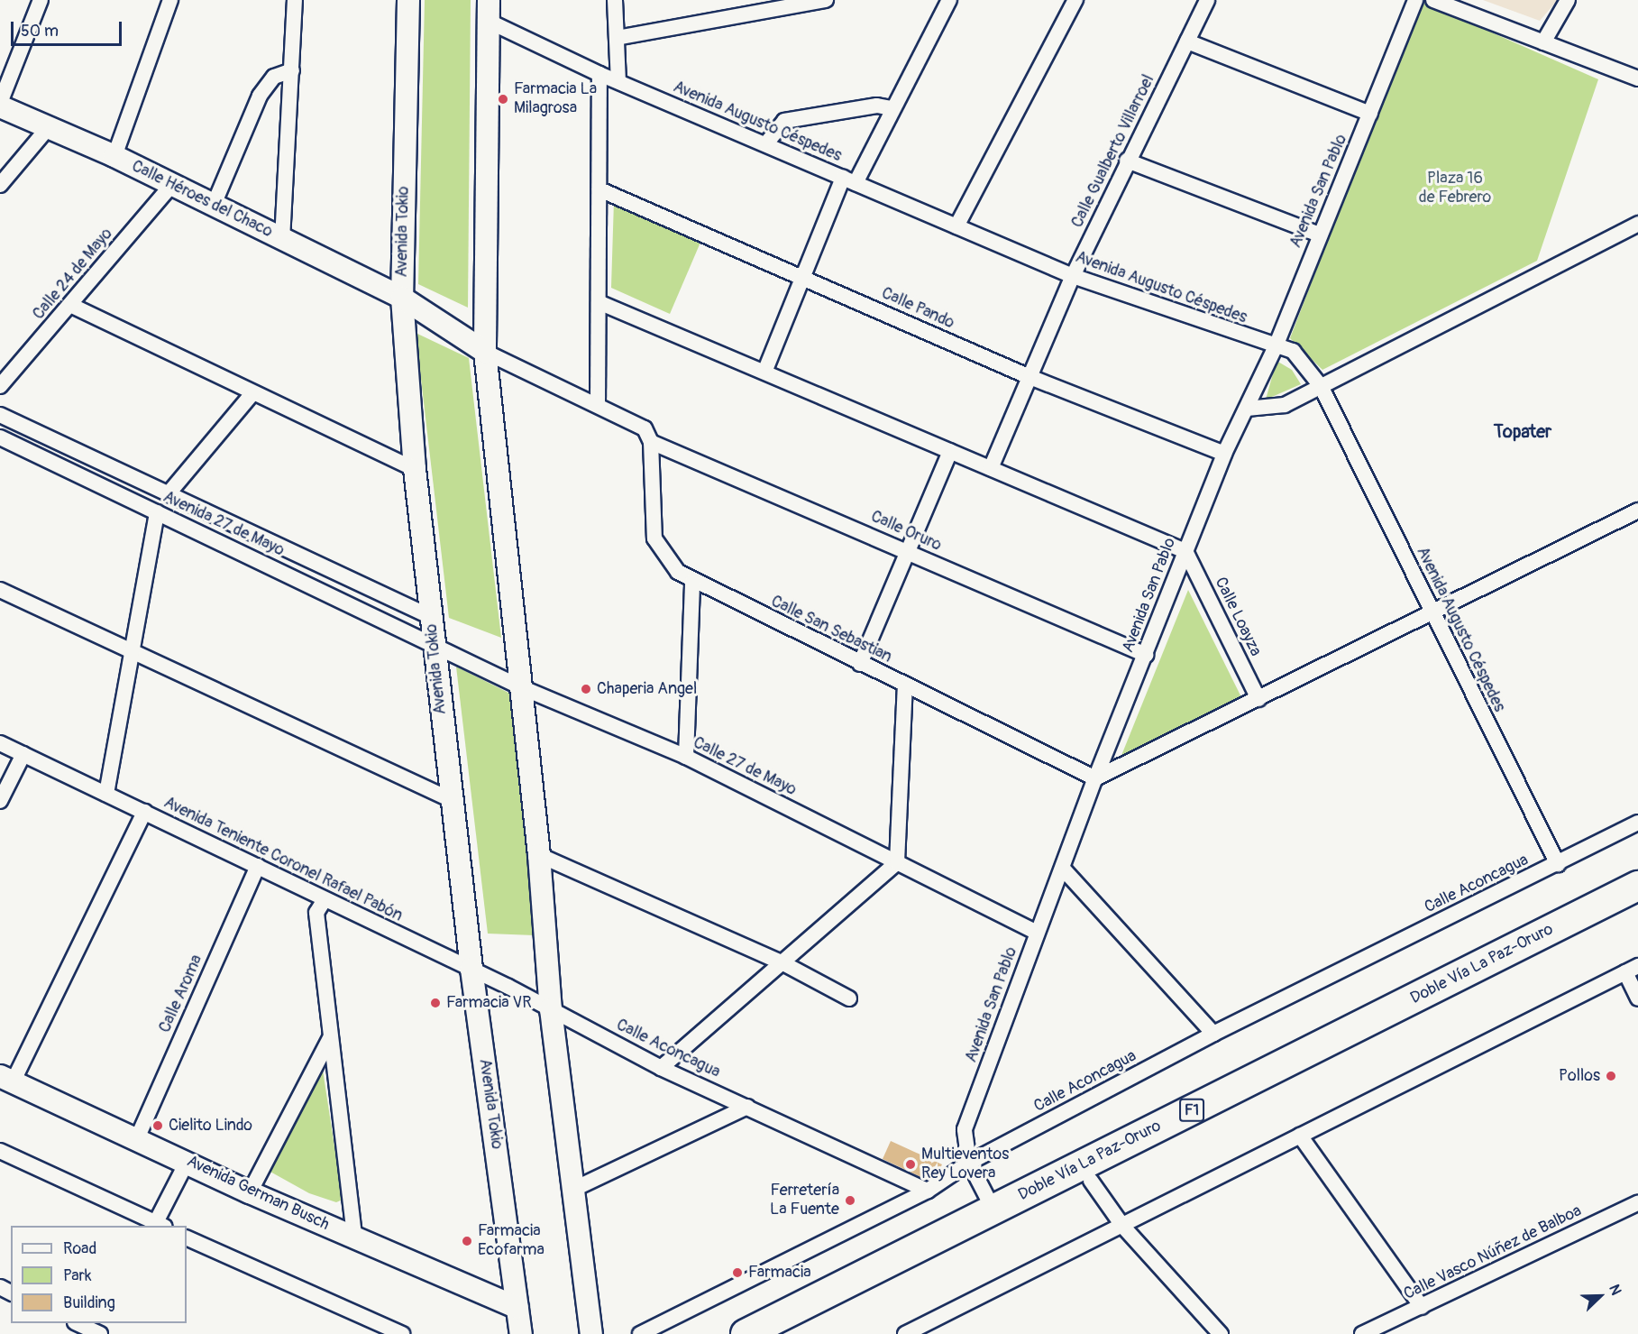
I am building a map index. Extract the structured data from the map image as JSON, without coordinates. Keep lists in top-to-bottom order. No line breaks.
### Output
{"streets":{"highway":["Doble Vía La Paz-Oruro","F1"],"street":["Avenida Augusto Céspedes","Calle Gualberto Villarroel","Avenida San Pablo","Calle Héroes del Chaco","Avenida Tokio","Calle 24 de Mayo","Calle Pando","Avenida 27 de Mayo","Calle Oruro","Calle Loayza","Calle San Sebastian","Calle 27 de Mayo","Avenida Teniente Coronel Rafael Pabón","Calle Aconcagua","Calle Aroma","Avenida German Busch","Calle Vasco Núñez de Balboa"]},"crossings":[["Avenida Augusto Céspedes","Calle Gualberto Villarroel"],["Avenida Augusto Céspedes","Avenida San Pablo"],["Avenida Augusto Céspedes","Calle Aconcagua"],["Calle Gualberto Villarroel","Calle Pando"],["Avenida San Pablo","Calle Pando"],["Avenida San Pablo","Calle Oruro"],["Avenida San Pablo","Calle Loayza"],["Avenida San Pablo","Calle San Sebastian"],["Avenida San Pablo","Calle 27 de Mayo"],["Avenida San Pablo","Calle Aconcagua"],["Avenida San Pablo","Doble Vía La Paz-Oruro"],["Calle Héroes del Chaco","Avenida Tokio"],["Calle Héroes del Chaco","Calle 24 de Mayo"],["Avenida Tokio","Avenida 27 de Mayo"],["Avenida Tokio","Calle 27 de Mayo"],["Avenida Tokio","Avenida Teniente Coronel Rafael Pabón"],["Avenida Tokio","Avenida German Busch"],["Avenida 27 de Mayo","Calle 27 de Mayo"],["Calle Oruro","Calle San Sebastian"],["Avenida Teniente Coronel Rafael Pabón","Calle Aconcagua"],["Avenida Teniente Coronel Rafael Pabón","Calle Aroma"],["Calle Aroma","Avenida German Busch"]],"districts":["Topater"],"parks":["Plaza 16 de Febrero"],"places":["Farmacia La Milagrosa","Chaperia Angel","Farmacia VR","Pollos","Cielito Lindo","Multieventos Rey Lovera","Ferretería La Fuente","Farmacia Ecofarma","Farmacia"],"legend":["Road","Park","Building"],"scale_bar":"50 m","north":"top right"}
